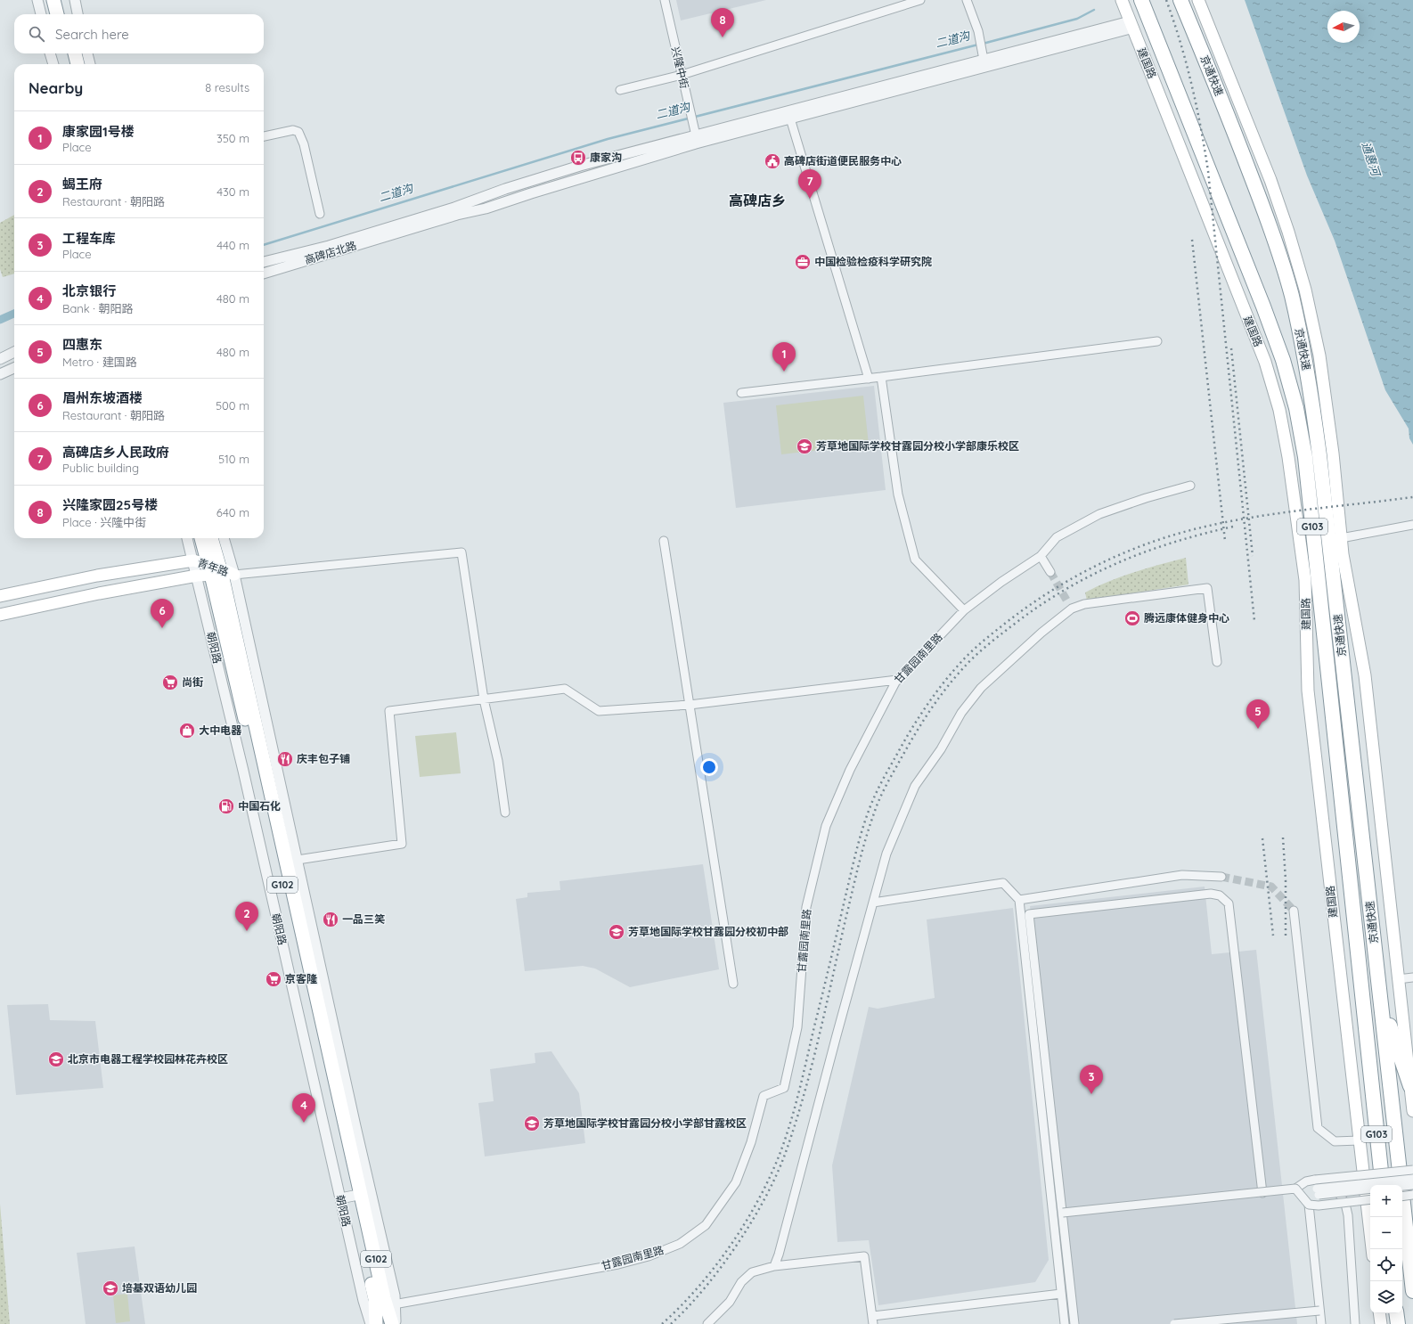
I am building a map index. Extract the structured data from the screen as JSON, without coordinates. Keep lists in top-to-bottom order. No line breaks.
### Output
{"streets":{"highway":["京通快速","G103","朝阳路","G102"],"main road":["建国路","青年路"],"street":["兴隆中街","高碑店北路","甘露园南里路"]},"crossings":[["青年路","朝阳路"],["朝阳路","甘露园南里路"]],"districts":["高碑店乡"],"water":["二道沟","通惠河"],"places":{"bus stop":["康家沟"],"public building":["高碑店街道便民服务中心"],"office":["中国检验检疫科学研究院"],"school or university":["芳草地国际学校甘露园分校小学部康乐校区","芳草地国际学校甘露园分校初中部","北京市电器工程学校园林花卉校区","芳草地国际学校甘露园分校小学部甘露校区","培基双语幼儿园"],"sports":["腾远康体健身中心"],"supermarket":["尚街","京客隆"],"shop":["大中电器"],"restaurant":["庆丰包子铺","一品三笑"],"fuel station":["中国石化"]},"north":"left","page":{"pins":["8","7","1","6","5","2","3","4"],"search":"Search here","heading":["Nearby","8 results"],"list":[{"mark":"1","name":"康家园1号楼","note":"Place","value":"350 m"},{"mark":"2","name":"蝎王府","note":"Restaurant · 朝阳路","value":"430 m"},{"mark":"3","name":"工程车库","note":"Place","value":"440 m"},{"mark":"4","name":"北京银行","note":"Bank · 朝阳路","value":"480 m"},{"mark":"5","name":"四惠东","note":"Metro · 建国路","value":"480 m"},{"mark":"6","name":"眉州东坡酒楼","note":"Restaurant · 朝阳路","value":"500 m"},{"mark":"7","name":"高碑店乡人民政府","note":"Public building","value":"510 m"},{"mark":"8","name":"兴隆家园25号楼","note":"Place · 兴隆中街","value":"640 m"}],"map_buttons":["+","−"]}}
